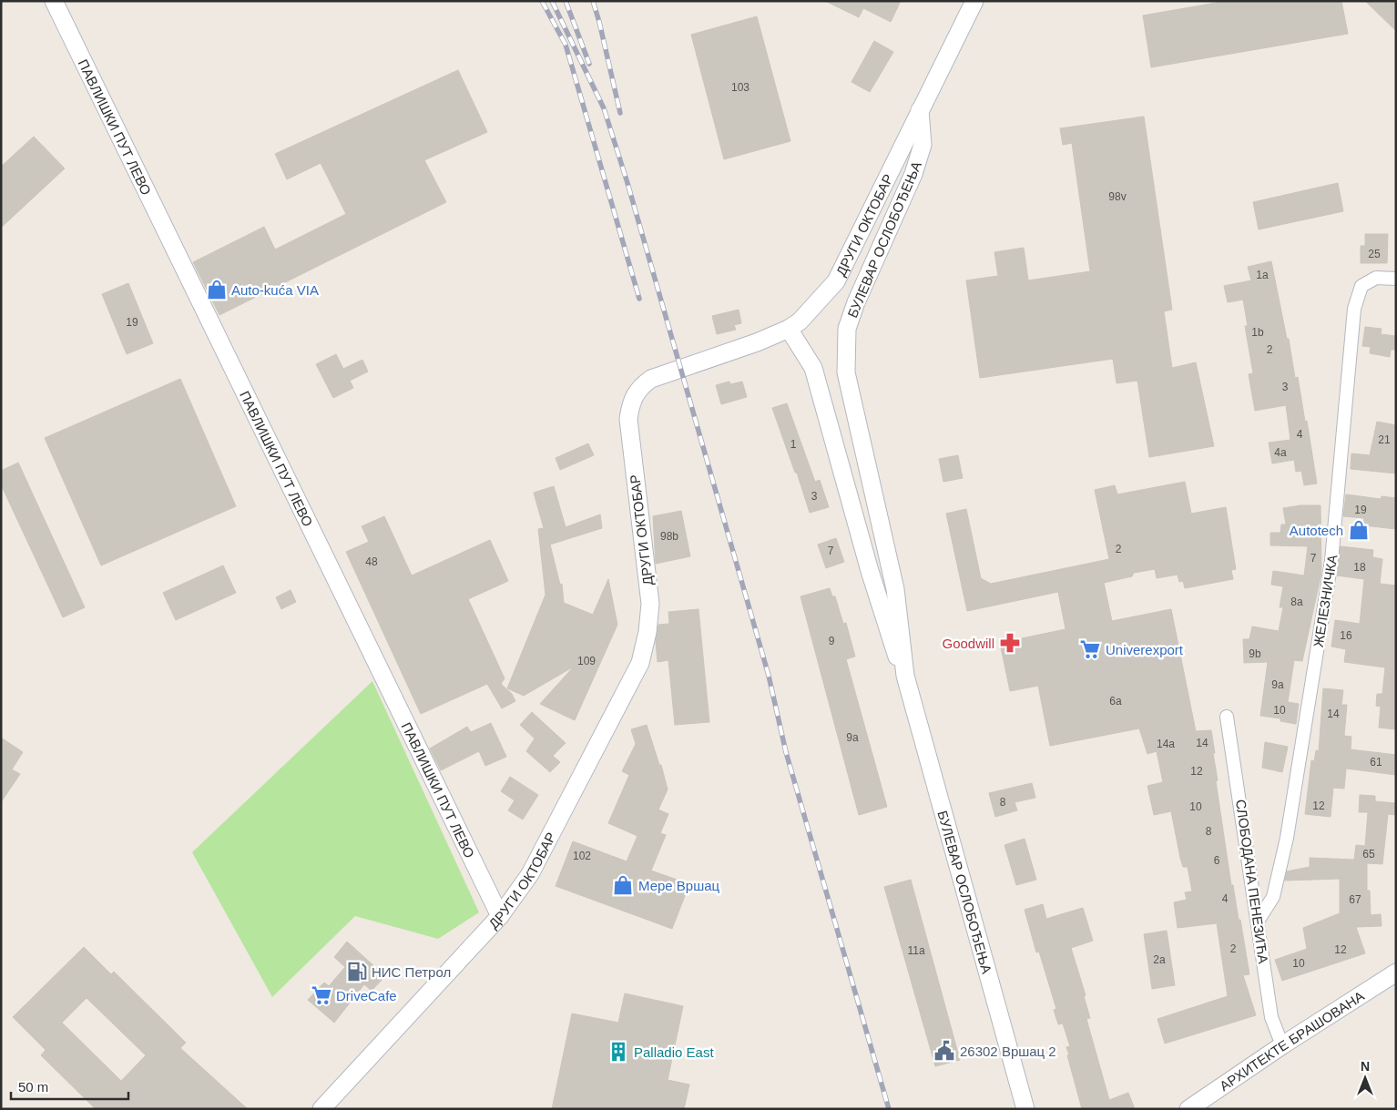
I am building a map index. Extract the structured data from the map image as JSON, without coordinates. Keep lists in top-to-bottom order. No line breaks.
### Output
{"streets":{"street":["ПАВЛИШКИ ПУТ ЛЕВО","ДРУГИ ОКТОБАР","БУЛЕВАР ОСЛОБОЂЕЊА","ЖЕЛЕЗНИЧКА","СЛОБОДАНА ПЕНЕЗИЋА","АРХИТЕКТЕ БРАШОВАНА"]},"crossings":[["ПАВЛИШКИ ПУТ ЛЕВО","ДРУГИ ОКТОБАР"],["ДРУГИ ОКТОБАР","БУЛЕВАР ОСЛОБОЂЕЊА"],["ЖЕЛЕЗНИЧКА","СЛОБОДАНА ПЕНЕЗИЋА"],["СЛОБОДАНА ПЕНЕЗИЋА","АРХИТЕКТЕ БРАШОВАНА"]],"places":{"shop":["Auto-kuća VIA","Autotech","Мере Вршац"],"pharmacy":["Goodwill"],"supermarket":["Univerexport","DriveCafe"],"fuel station":["НИС Петрол"],"public building":["26302 Вршац 2"],"building":["Palladio East"]},"house_numbers":["103","98v","25","1a","19","1b","2","3","4","21","1","4a","3","19","98b","2","7","7","48","18","8a","16","9","9b","109","9a","6a","10","14","9a","14","14a","61","12","8","12","10","8","65","102","6","4","67","2","12","11a","2a","10"],"scale_bar":"50 m","north":"top"}
